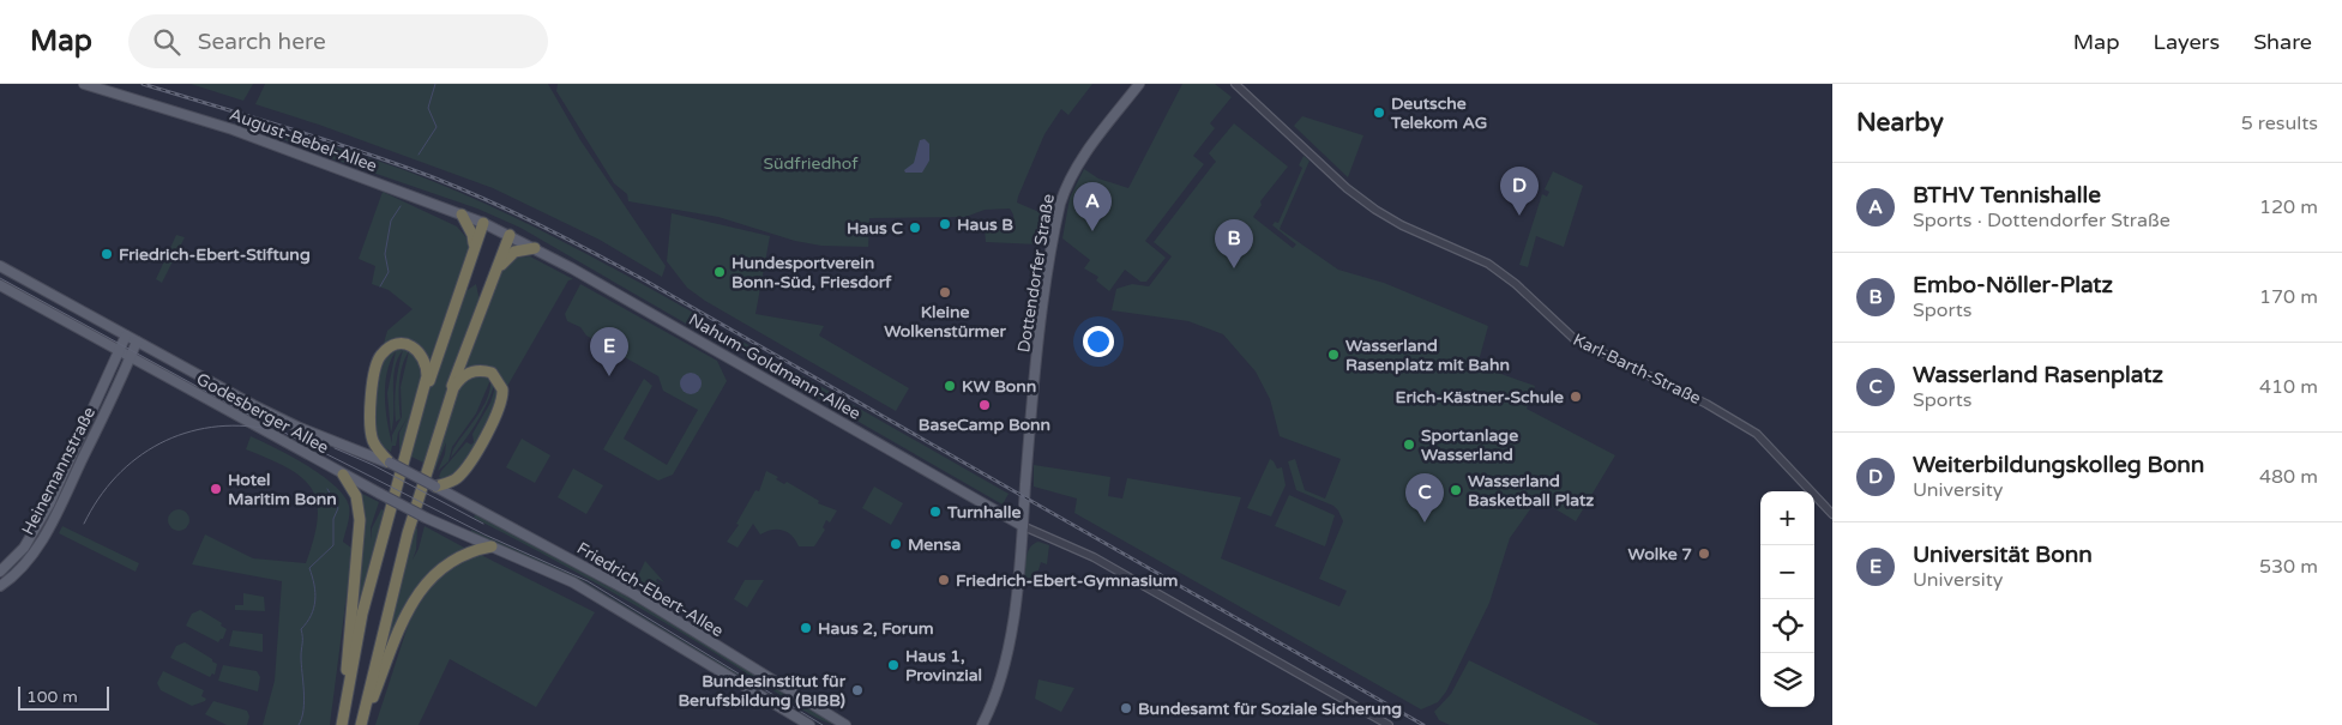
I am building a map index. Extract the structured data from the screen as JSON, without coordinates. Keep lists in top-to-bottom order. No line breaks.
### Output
{"streets":{"main road":["August-Bebel-Allee","Dottendorfer Straße","Nahum-Goldmann-Allee","Godesberger Allee","Heinemannstraße","Friedrich-Ebert-Allee"],"street":["Karl-Barth-Straße"]},"crossings":[["August-Bebel-Allee","Nahum-Goldmann-Allee"],["Dottendorfer Straße","Nahum-Goldmann-Allee"],["Godesberger Allee","Heinemannstraße"],["Godesberger Allee","Friedrich-Ebert-Allee"]],"parks":["Südfriedhof"],"places":["Deutsche Telekom AG","Haus B","Haus C","Friedrich-Ebert-Stiftung","Hundesportverein Bonn-Süd, Friesdorf","Kleine Wolkenstürmer","Wasserland Rasenplatz mit Bahn","KW Bonn","Erich-Kästner-Schule","BaseCamp Bonn","Sportanlage Wasserland","Hotel Maritim Bonn","Wasserland Basketball Platz","Turnhalle","Mensa","Wolke 7","Friedrich-Ebert-Gymnasium","Haus 2, Forum","Haus 1, Provinzial","Bundesinstitut für Berufsbildung (BIBB)","Bundesamt für Soziale Sicherung"],"scale_bar":"100 m","page":{"header":"Map","search":"Search here","nav":["Map","Layers","Share"],"heading":["Nearby","5 results"],"list":[{"mark":"A","name":"BTHV Tennishalle","note":"Sports · Dottendorfer Straße","value":"120 m"},{"mark":"B","name":"Embo-Nöller-Platz","note":"Sports","value":"170 m"},{"mark":"C","name":"Wasserland Rasenplatz","note":"Sports","value":"410 m"},{"mark":"D","name":"Weiterbildungskolleg Bonn","note":"University","value":"480 m"},{"mark":"E","name":"Universität Bonn","note":"University","value":"530 m"}],"pins":["D","A","B","E","C"],"map_buttons":["+","−"],"scale":"100 m"}}
